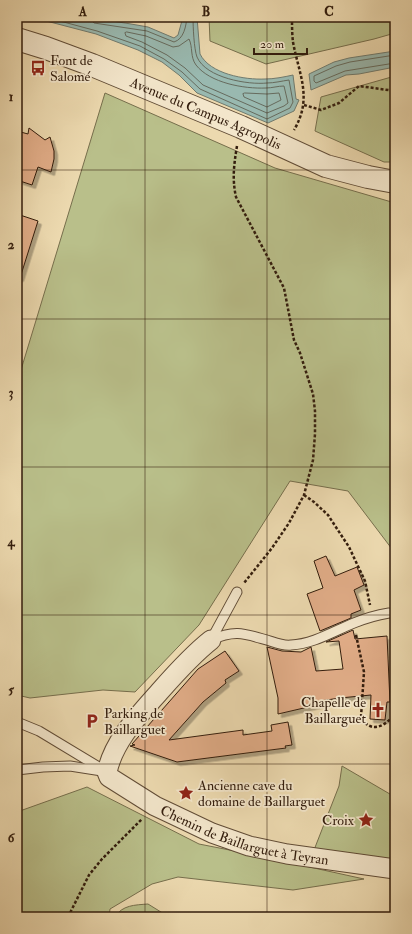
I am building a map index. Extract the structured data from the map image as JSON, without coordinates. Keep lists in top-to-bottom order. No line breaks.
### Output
{"streets":{"street":["Avenue du Campus Agropolis","Chemin de Baillarguet à Teyran"]},"places":{"bus stop":["Font de Salomé"],"church":["Chapelle de Baillarguet"],"parking":["Parking de Baillarguet"],"place":["Ancienne cave du domaine de Baillarguet","Croix"]},"scale_bar":"20 m","grid":{"columns":["A","B","C"],"rows":["1","2","3","4","5","6"]}}
